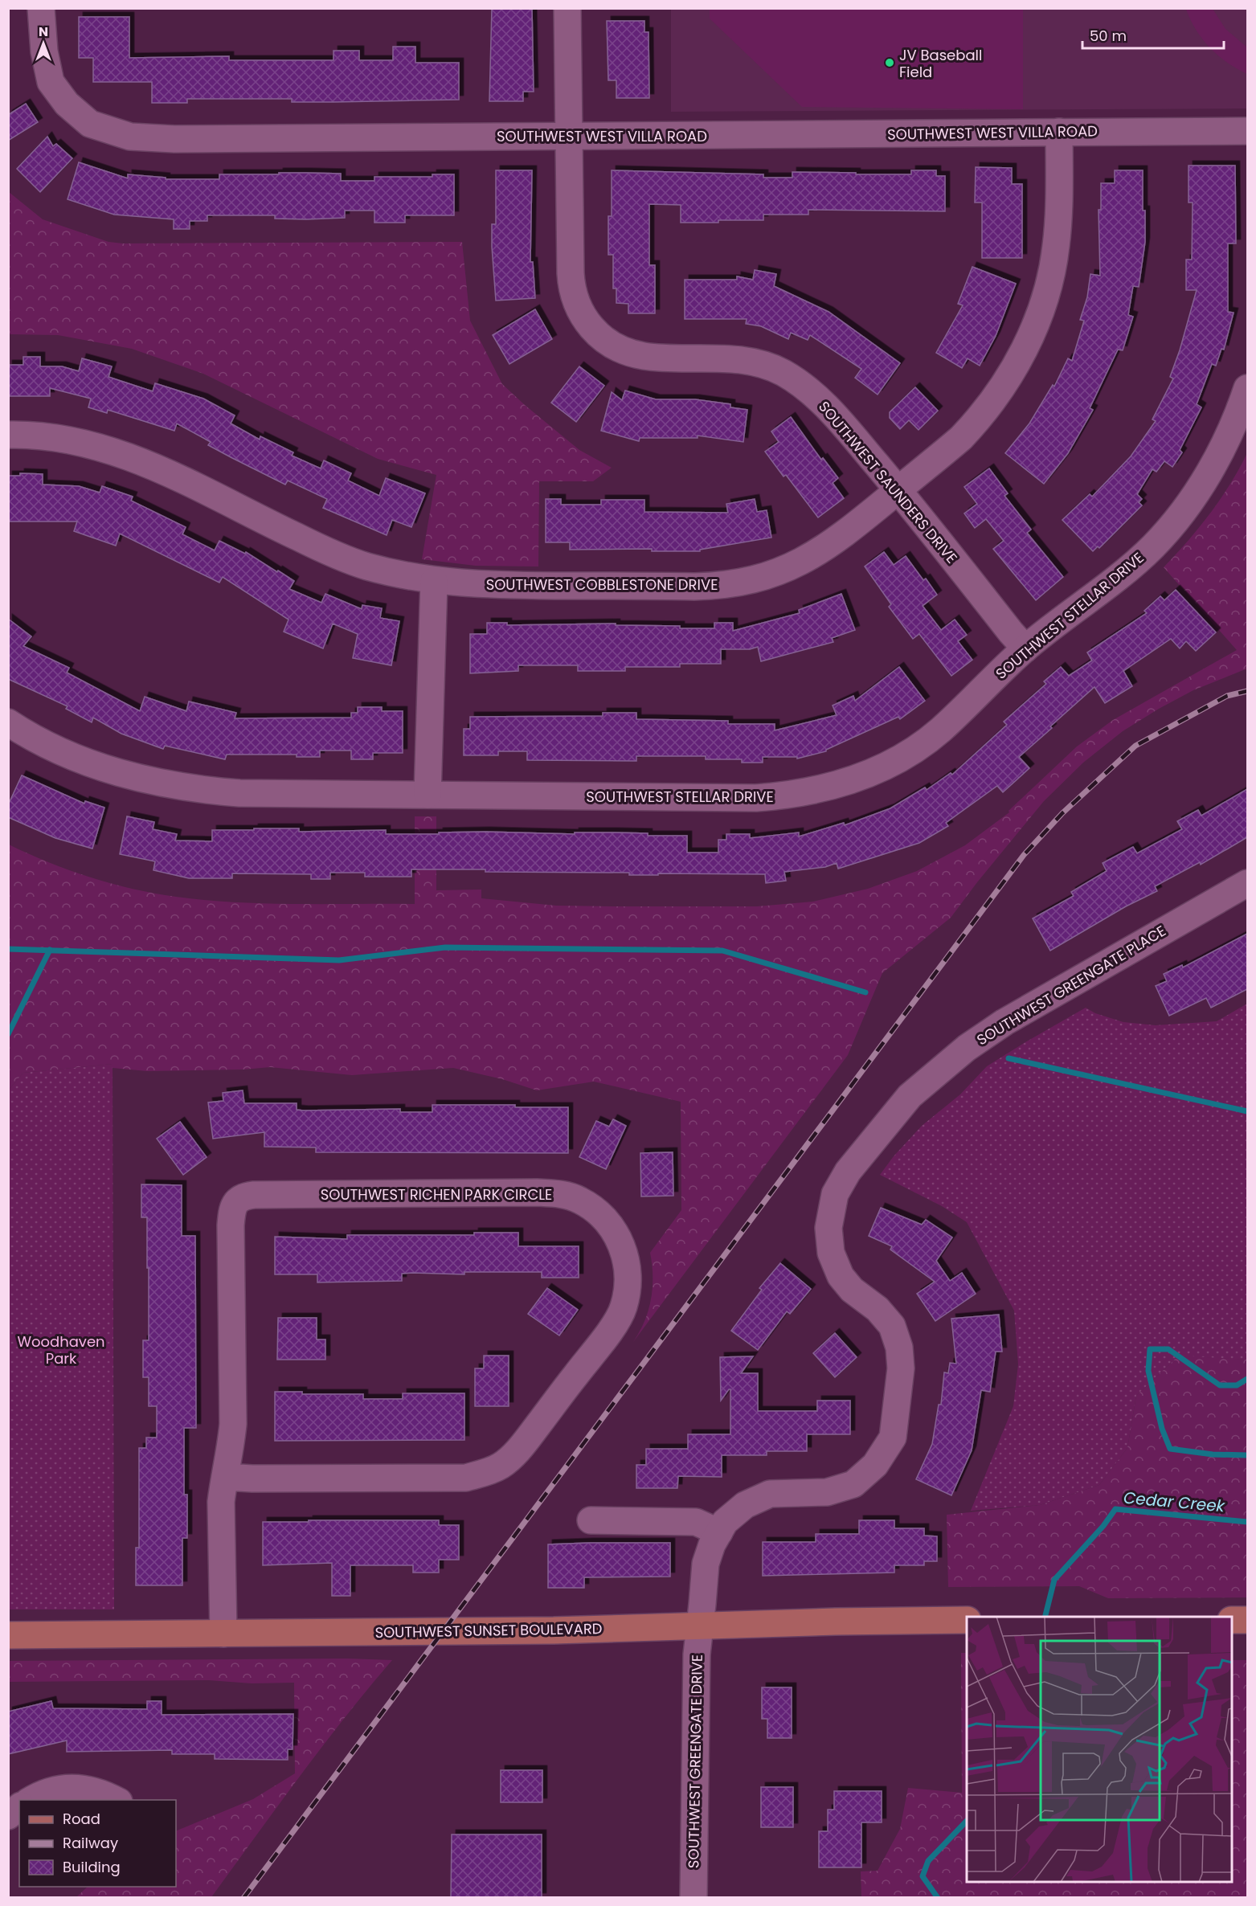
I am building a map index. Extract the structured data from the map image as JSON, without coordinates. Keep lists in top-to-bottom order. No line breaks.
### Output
{"streets":{"main road":["SOUTHWEST SUNSET BOULEVARD"],"street":["SOUTHWEST WEST VILLA ROAD","SOUTHWEST SAUNDERS DRIVE","SOUTHWEST COBBLESTONE DRIVE","SOUTHWEST STELLAR DRIVE","SOUTHWEST GREENGATE PLACE","SOUTHWEST RICHEN PARK CIRCLE","SOUTHWEST GREENGATE DRIVE"]},"crossings":[["SOUTHWEST WEST VILLA ROAD","SOUTHWEST SAUNDERS DRIVE"],["SOUTHWEST WEST VILLA ROAD","SOUTHWEST COBBLESTONE DRIVE"],["SOUTHWEST SAUNDERS DRIVE","SOUTHWEST COBBLESTONE DRIVE"],["SOUTHWEST SAUNDERS DRIVE","SOUTHWEST STELLAR DRIVE"],["SOUTHWEST GREENGATE PLACE","SOUTHWEST SUNSET BOULEVARD"],["SOUTHWEST GREENGATE PLACE","SOUTHWEST GREENGATE DRIVE"],["SOUTHWEST SUNSET BOULEVARD","SOUTHWEST GREENGATE DRIVE"]],"water":["Cedar Creek"],"parks":["Woodhaven Park"],"places":["JV Baseball Field"],"legend":["Road","Railway","Building"],"scale_bar":"50 m","north":"top"}
